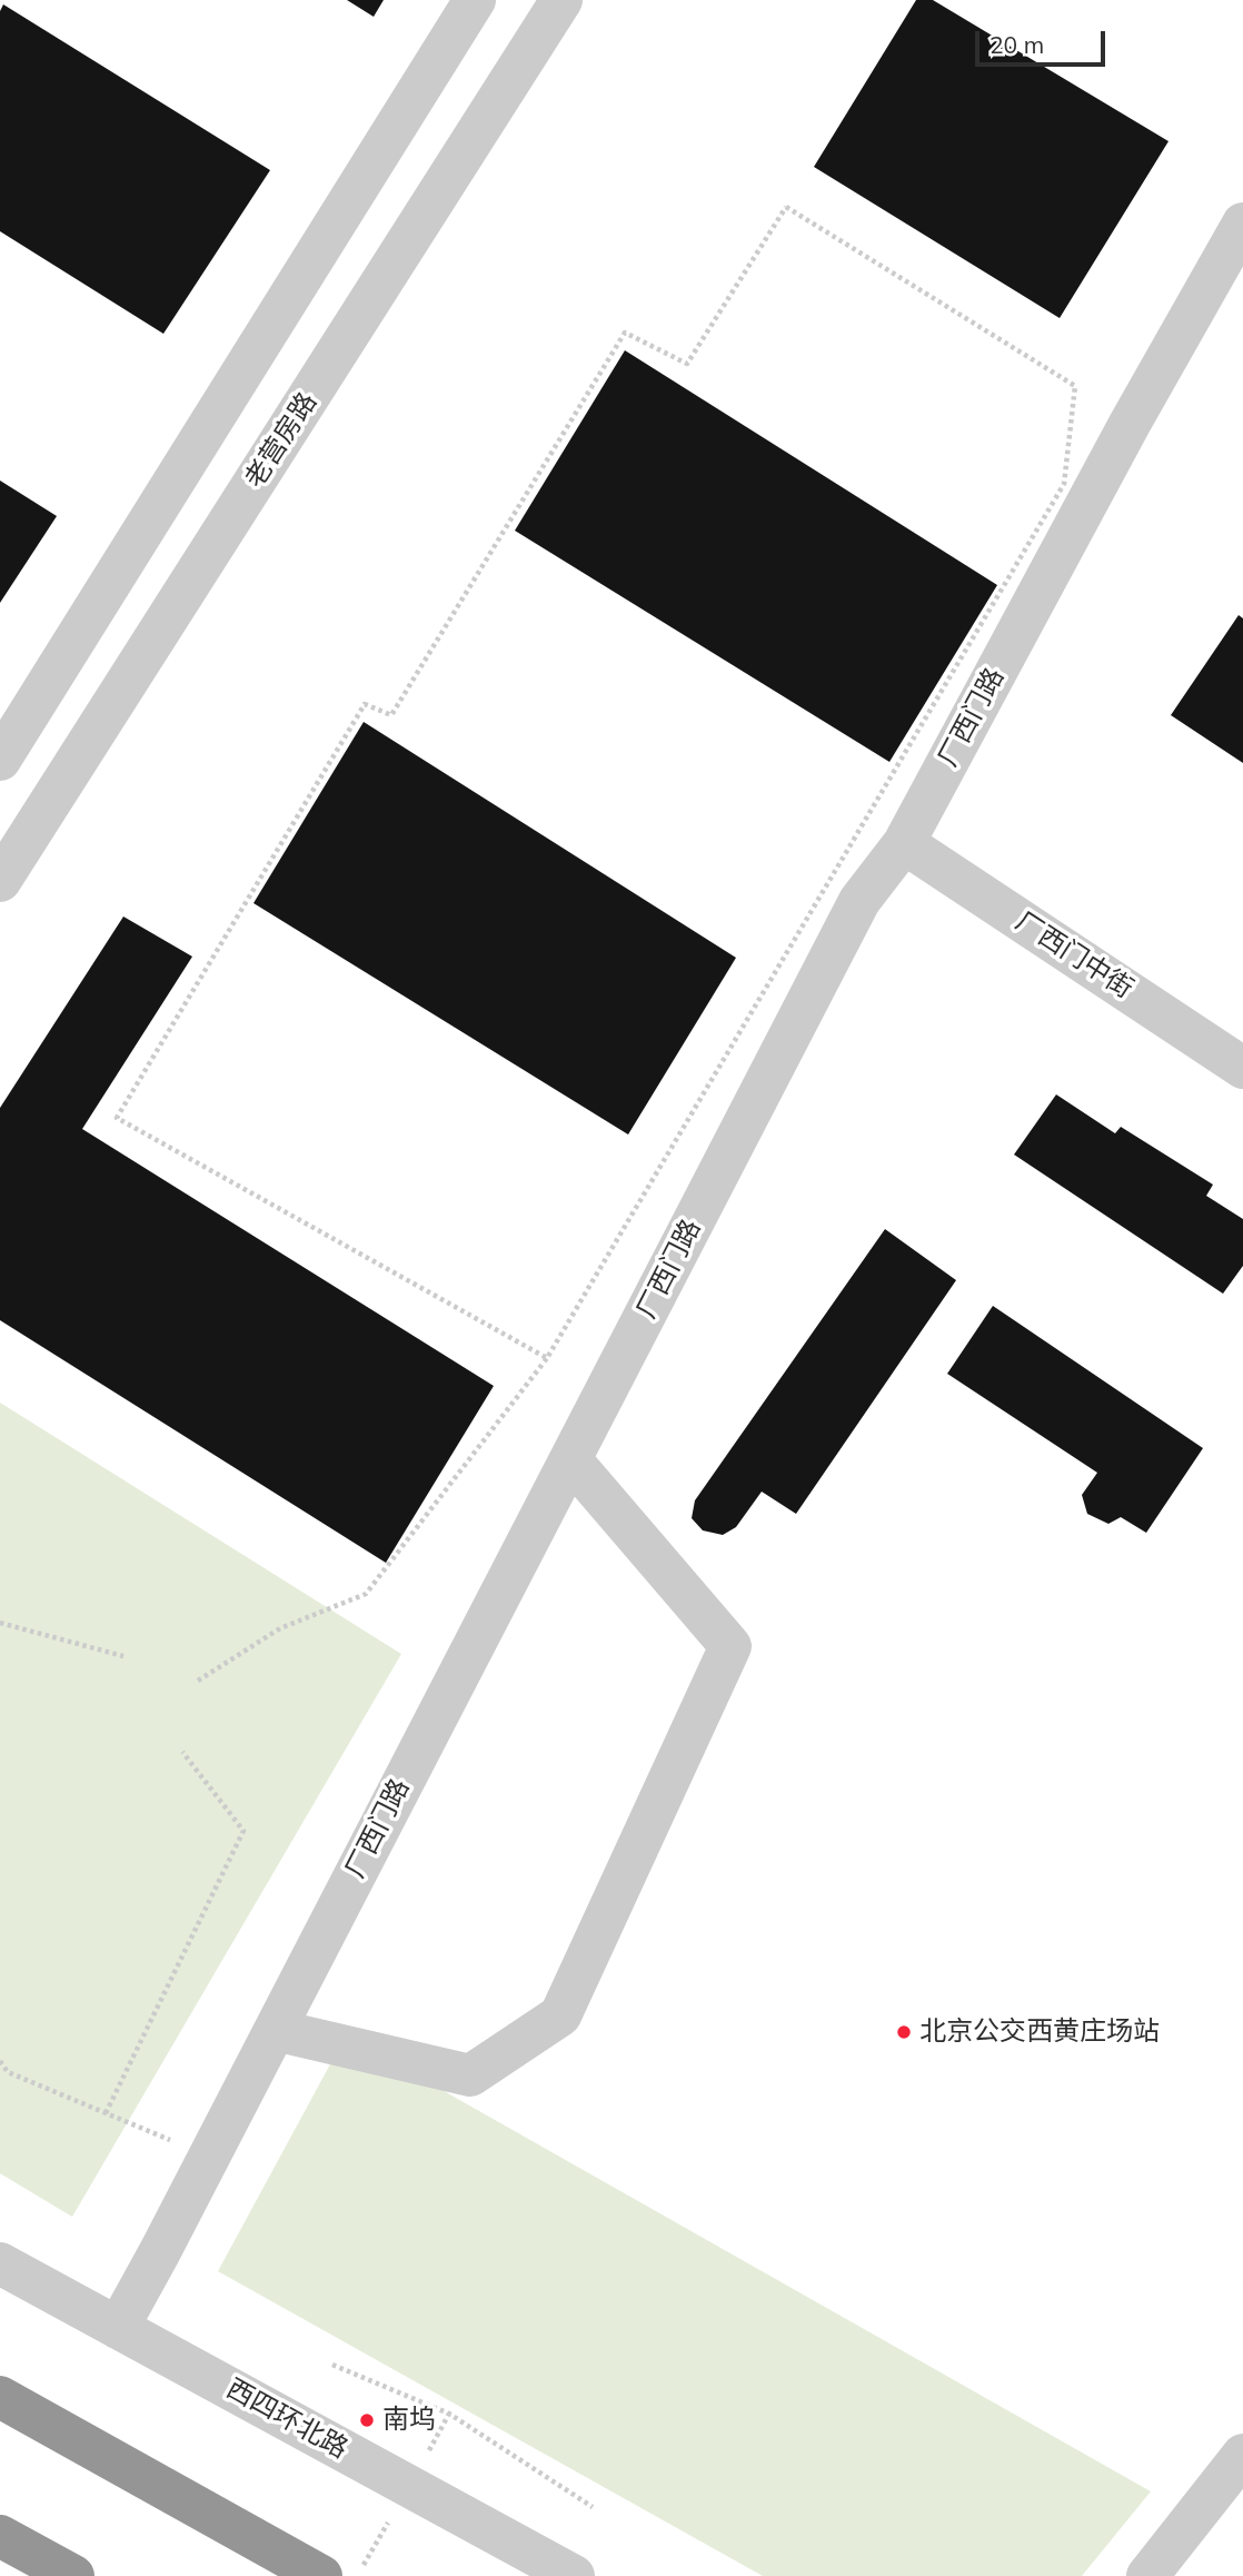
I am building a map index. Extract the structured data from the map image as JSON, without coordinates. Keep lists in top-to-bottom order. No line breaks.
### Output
{"streets":{"street":["老营房路","厂西门路","厂西门中街","西四环北路"]},"crossings":[["厂西门路","厂西门中街"],["厂西门路","西四环北路"]],"places":["北京公交西黄庄场站","南坞"],"scale_bar":"20 m"}
